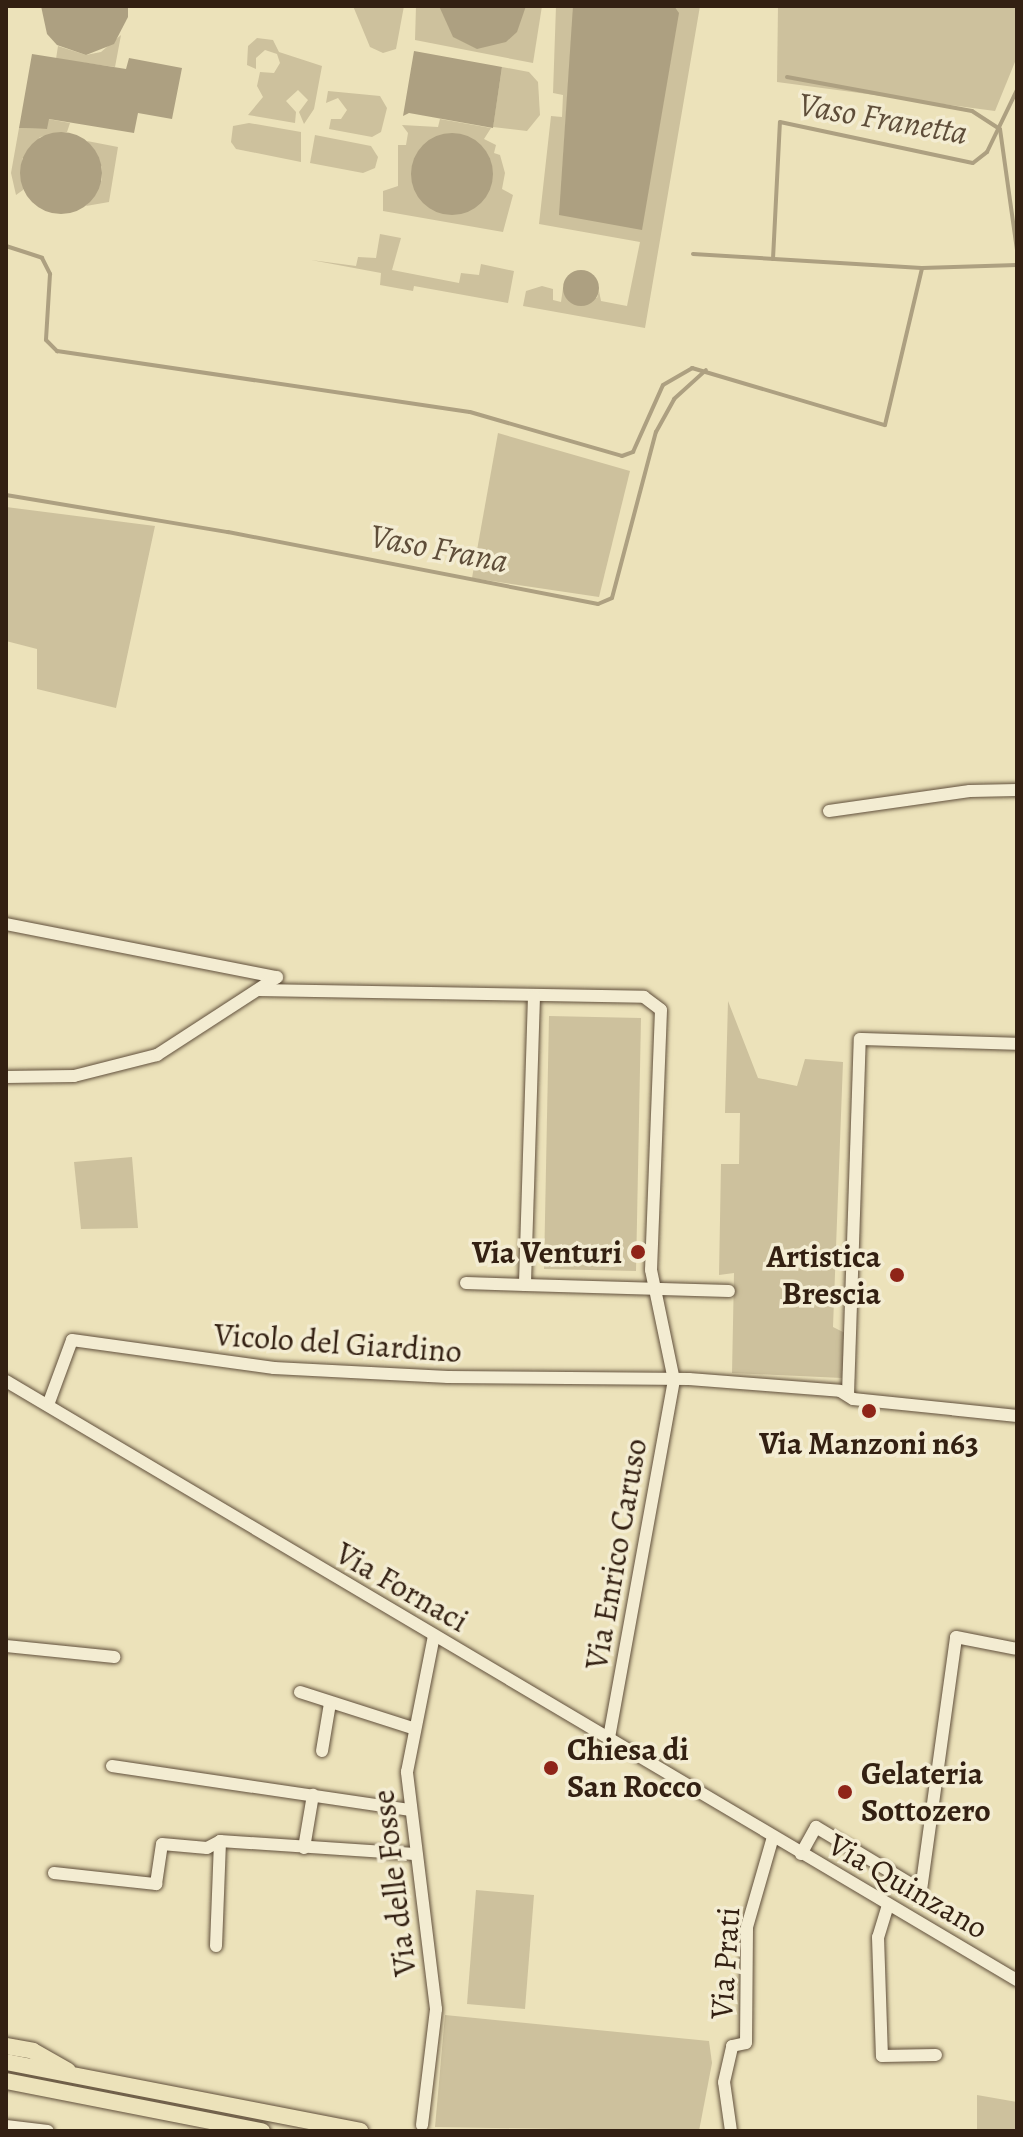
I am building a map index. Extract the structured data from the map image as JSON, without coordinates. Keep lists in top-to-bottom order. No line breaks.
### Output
{"streets":{"street":["Vicolo del Giardino","Via Enrico Caruso","Via Fornaci","Via delle Fosse","Via Quinzano","Via Prati"]},"crossings":[["Vicolo del Giardino","Via Enrico Caruso"],["Vicolo del Giardino","Via Fornaci"],["Via Enrico Caruso","Via Fornaci"],["Via Fornaci","Via delle Fosse"],["Via Fornaci","Via Quinzano"],["Via Fornaci","Via Prati"],["Via Quinzano","Via Prati"]],"water":["Vaso Franetta","Vaso Frana"],"places":["Via Venturi","Artistica Brescia","Via Manzoni n63","Chiesa di San Rocco","Gelateria Sottozero"]}
